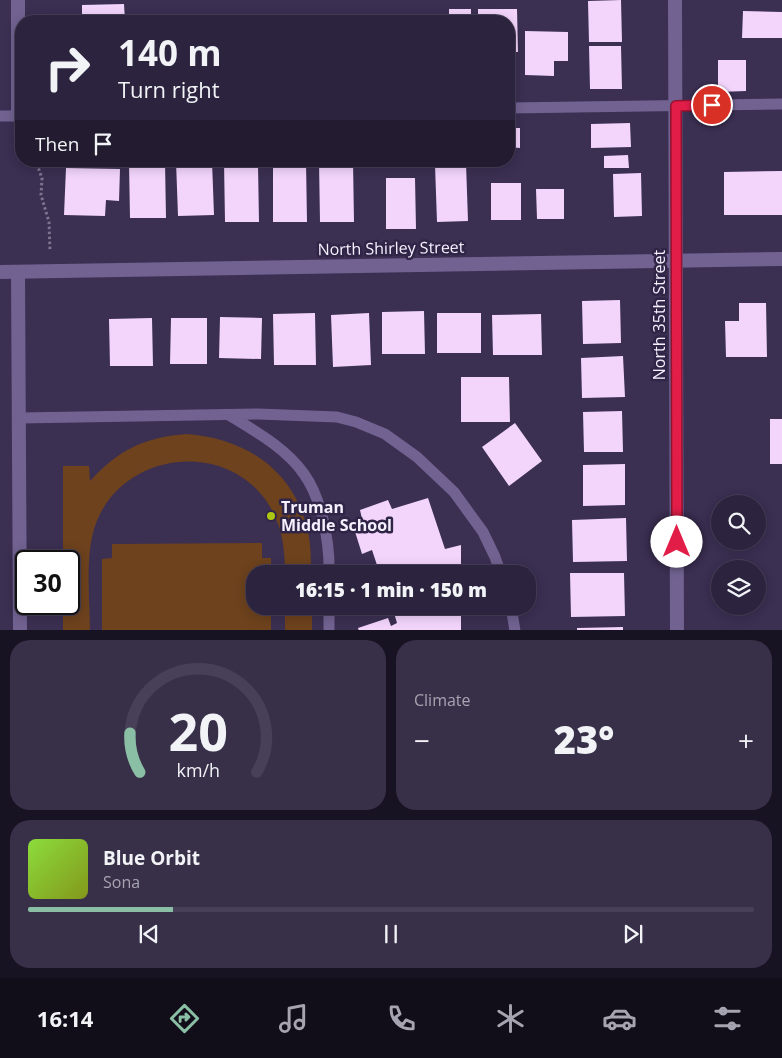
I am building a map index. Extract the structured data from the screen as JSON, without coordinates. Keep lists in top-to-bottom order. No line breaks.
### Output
{"streets":{"street":["North Shirley Street","North 35th Street"]},"crossings":[["North Shirley Street","North 35th Street"]],"places":["Truman Middle School"],"page":{"turn":["140 m","Turn right"],"then":"Then","limit":"30","trip":"16:15 · 1 min · 150 m","tile":"Climate","heat":["−","23°","+"],"song":["Blue Orbit","Sona"],"tabs":"16:14","gauge":["20","km/h"]}}
